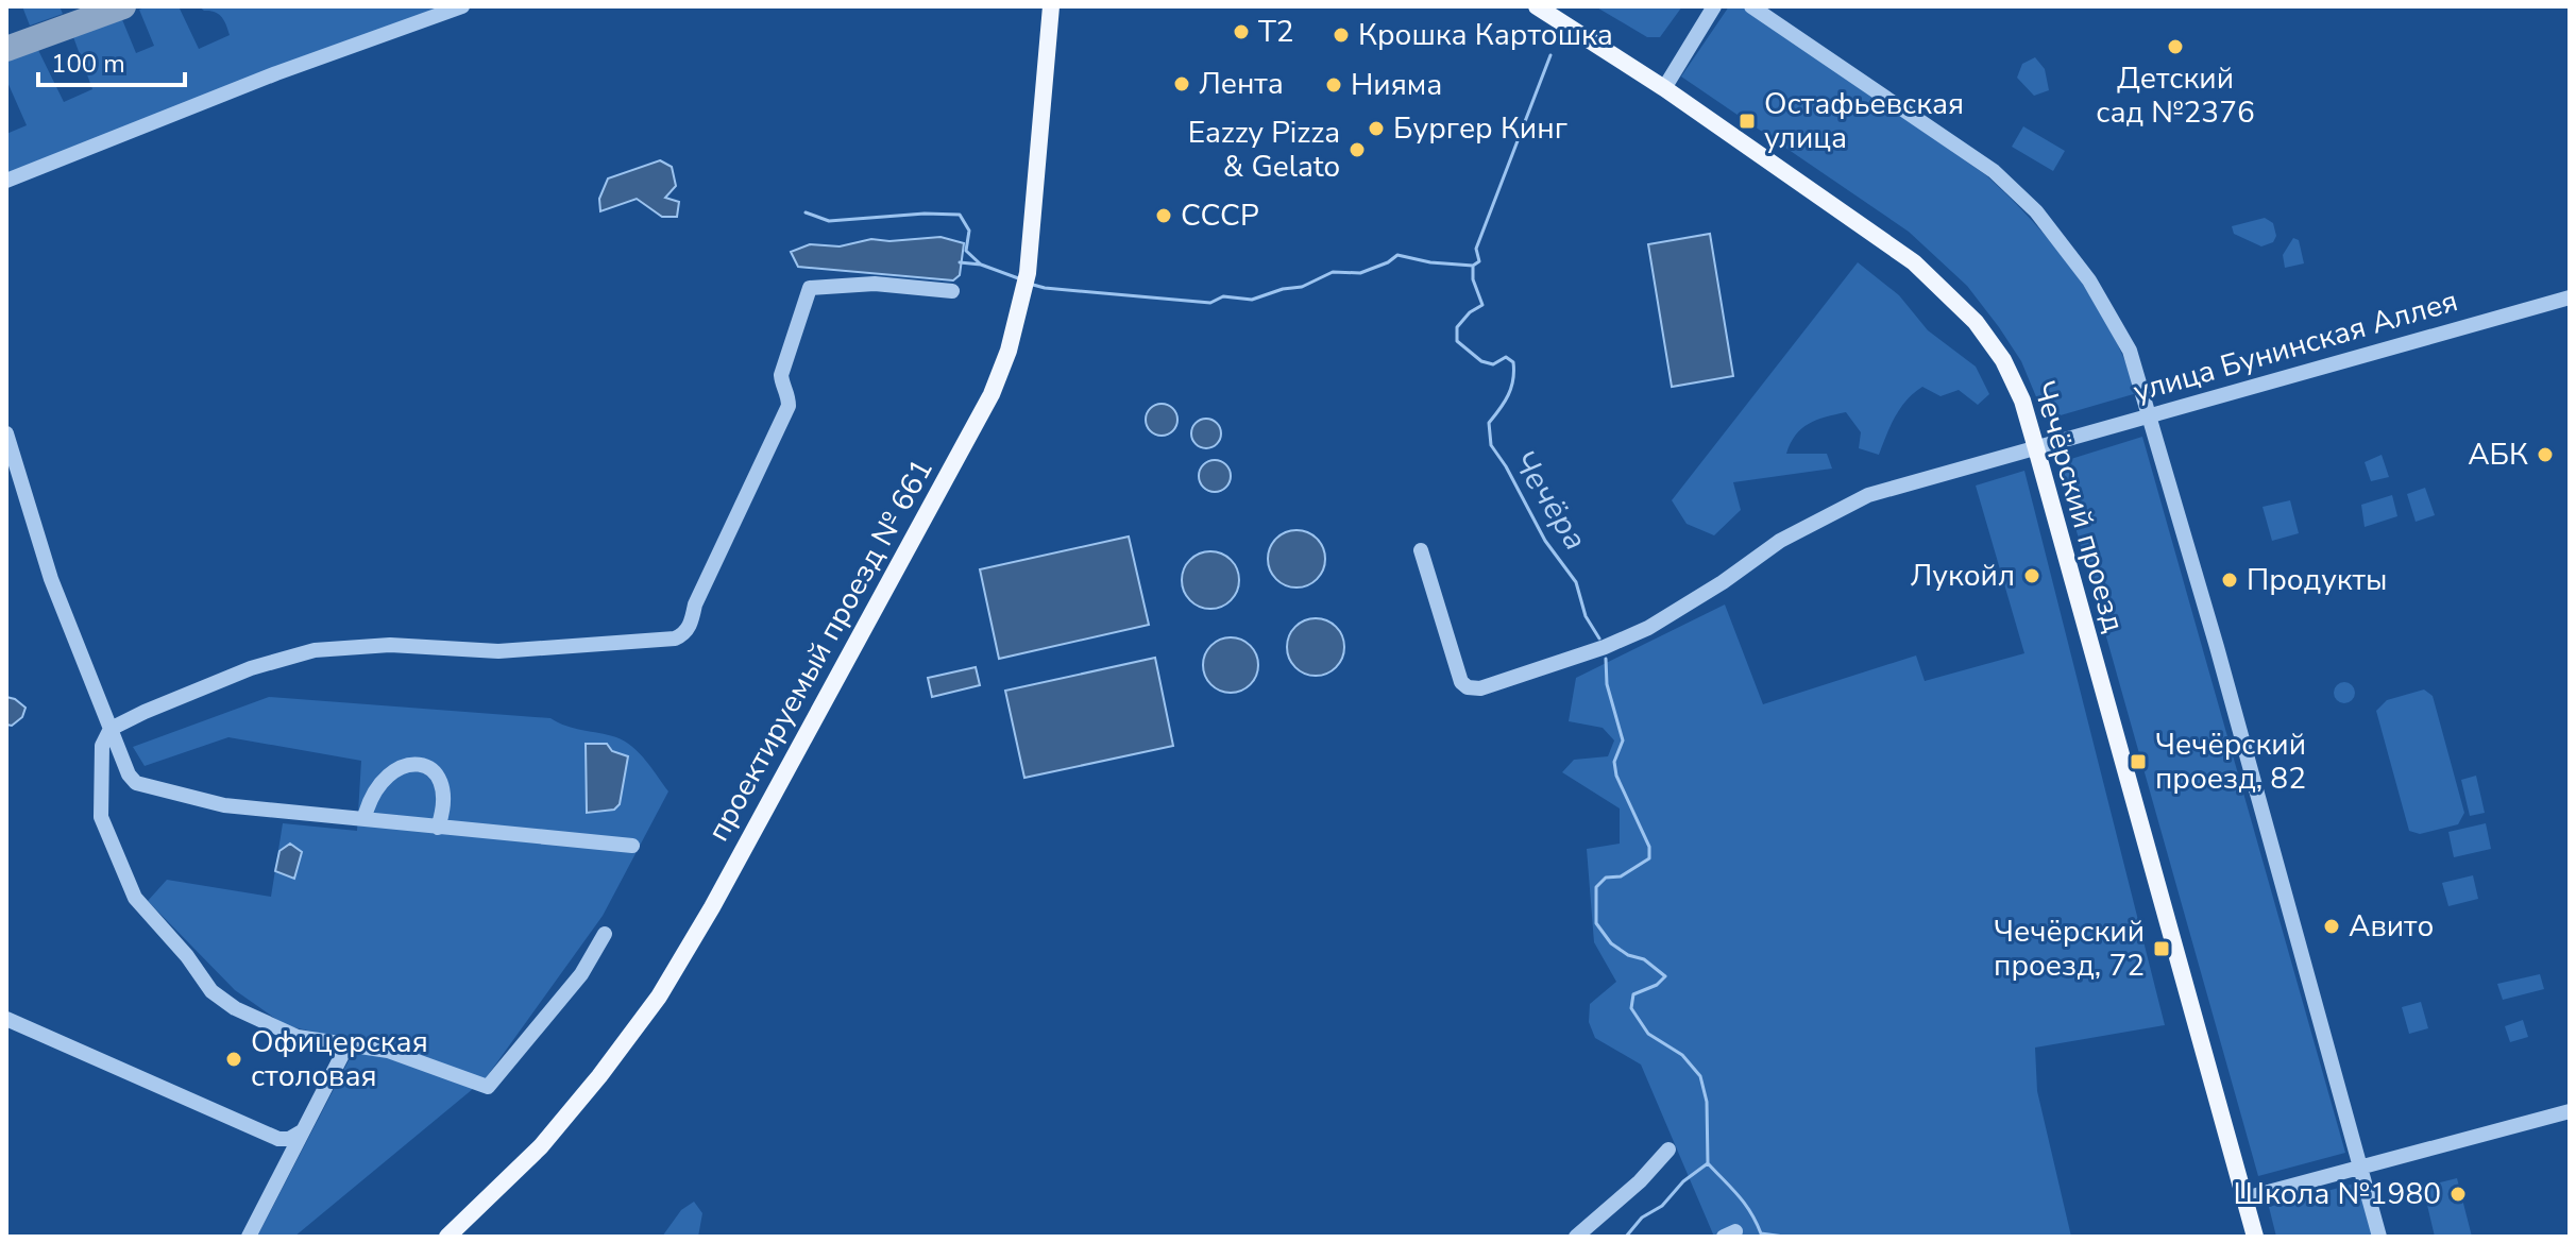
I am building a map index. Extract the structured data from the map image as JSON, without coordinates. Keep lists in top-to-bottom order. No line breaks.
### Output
{"streets":{"main road":["Чечёрский проезд","проектируемый проезд № 661"],"street":["улица Бунинская Аллея"]},"crossings":[["улица Бунинская Аллея","Чечёрский проезд"]],"water":["Чечёра"],"places":{"other":["T2","Крошка Картошка","Детский сад №2376","Лента","Нияма","Бургер Кинг","Eazzy Pizza & Gelato","СССР","АБК","Лукойл","Продукты","Авито","Офицерская столовая","Школа №1980"],"transit":["Остафьевская улица","Чечёрский проезд, 82","Чечёрский проезд, 72"]},"scale_bar":"100 m"}
